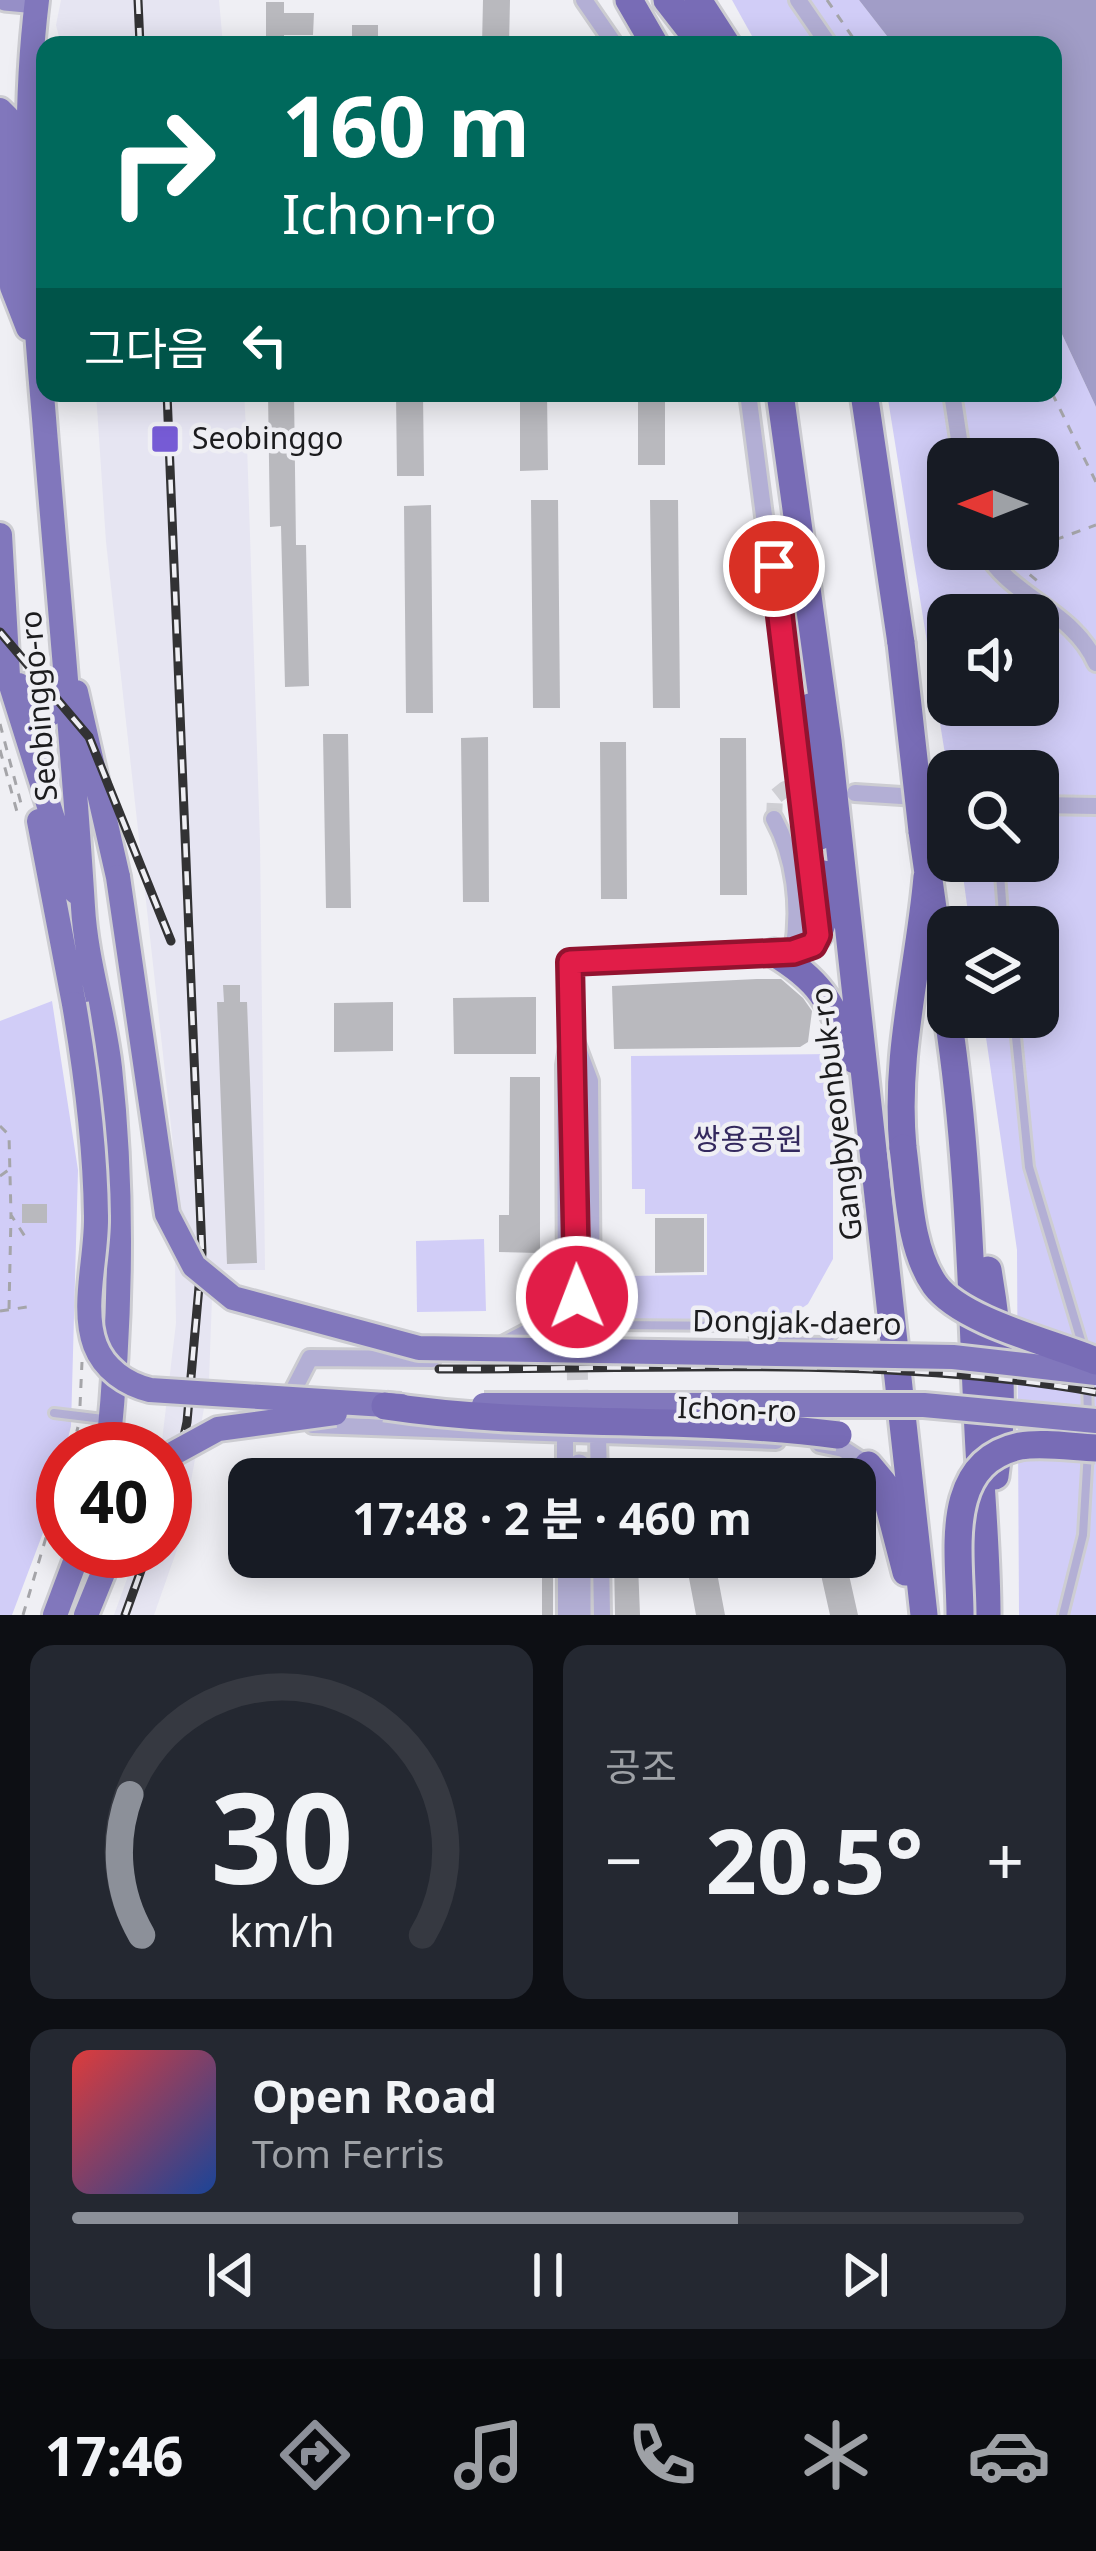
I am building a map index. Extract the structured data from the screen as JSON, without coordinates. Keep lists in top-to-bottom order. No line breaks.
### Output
{"streets":{"highway":["Gangbyeonbuk-ro"],"main road":["Seobinggo-ro","Dongjak-daero"],"street":["Ichon-ro"]},"crossings":[["Seobinggo-ro","Dongjak-daero"]],"parks":["쌍용공원"],"places":{"transit":["Seobinggo"]},"north":"left","page":{"turn":["160 m","Ichon-ro"],"then":"그다음","limit":"40","trip":"17:48 · 2 분 · 460 m","tile":"공조","heat":["−","20.5°","+"],"song":["Open Road","Tom Ferris"],"tabs":"17:46","gauge":["30","km/h"]}}
